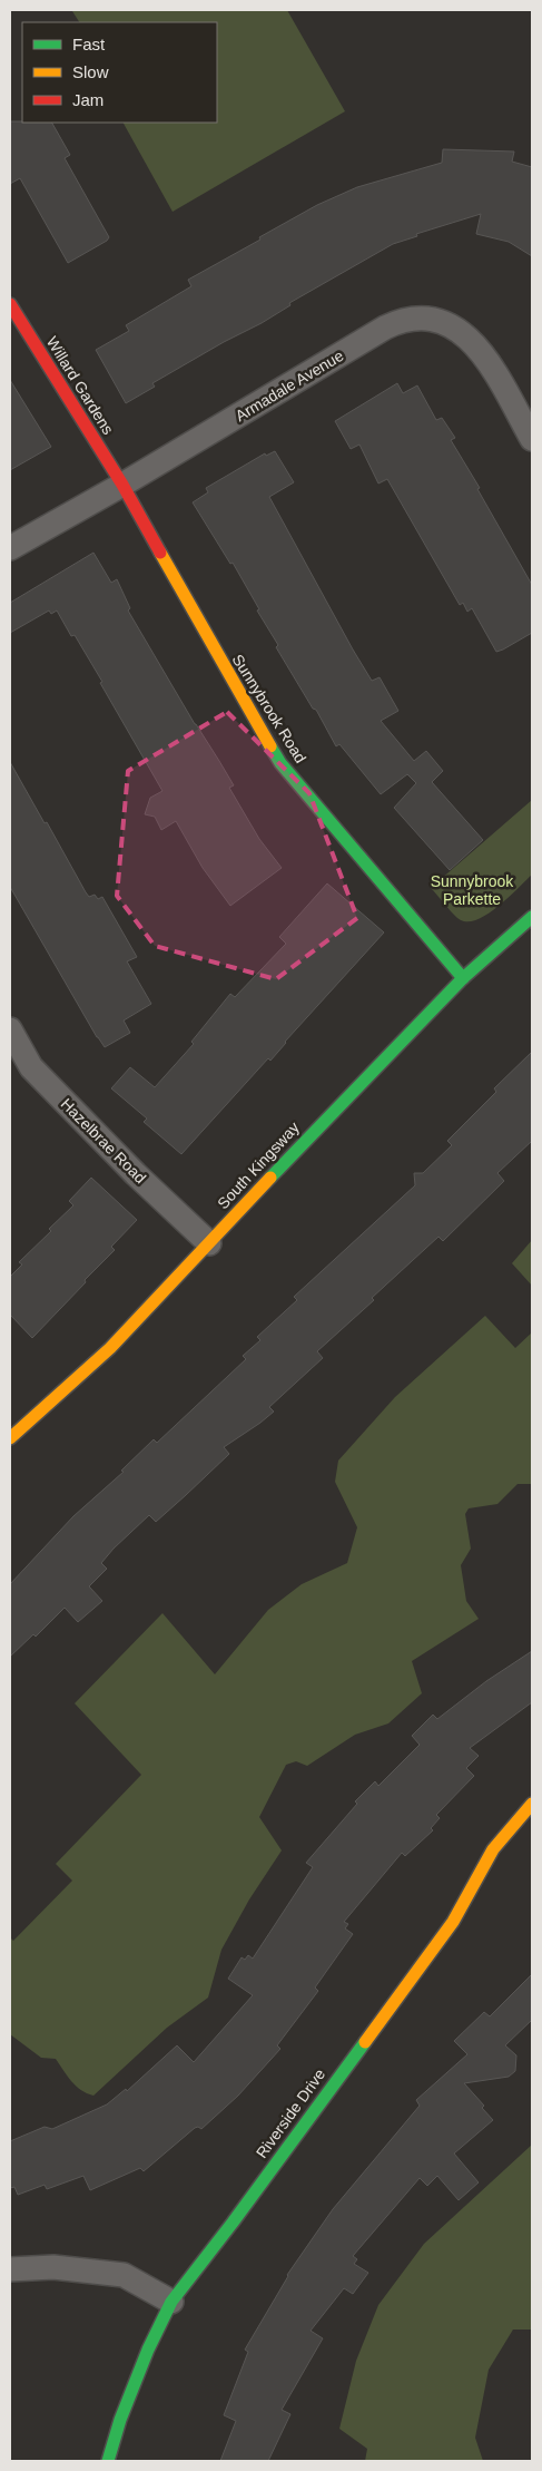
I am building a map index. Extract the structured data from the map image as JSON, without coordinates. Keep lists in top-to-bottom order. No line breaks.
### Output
{"streets":{"street":["Willard Gardens","Armadale Avenue","Sunnybrook Road","Hazelbrae Road","South Kingsway","Riverside Drive"]},"crossings":[["Willard Gardens","Armadale Avenue"],["Willard Gardens","Sunnybrook Road"],["Armadale Avenue","Sunnybrook Road"],["Sunnybrook Road","South Kingsway"],["Hazelbrae Road","South Kingsway"]],"parks":["Sunnybrook Parkette"],"legend":["Fast","Slow","Jam"]}
